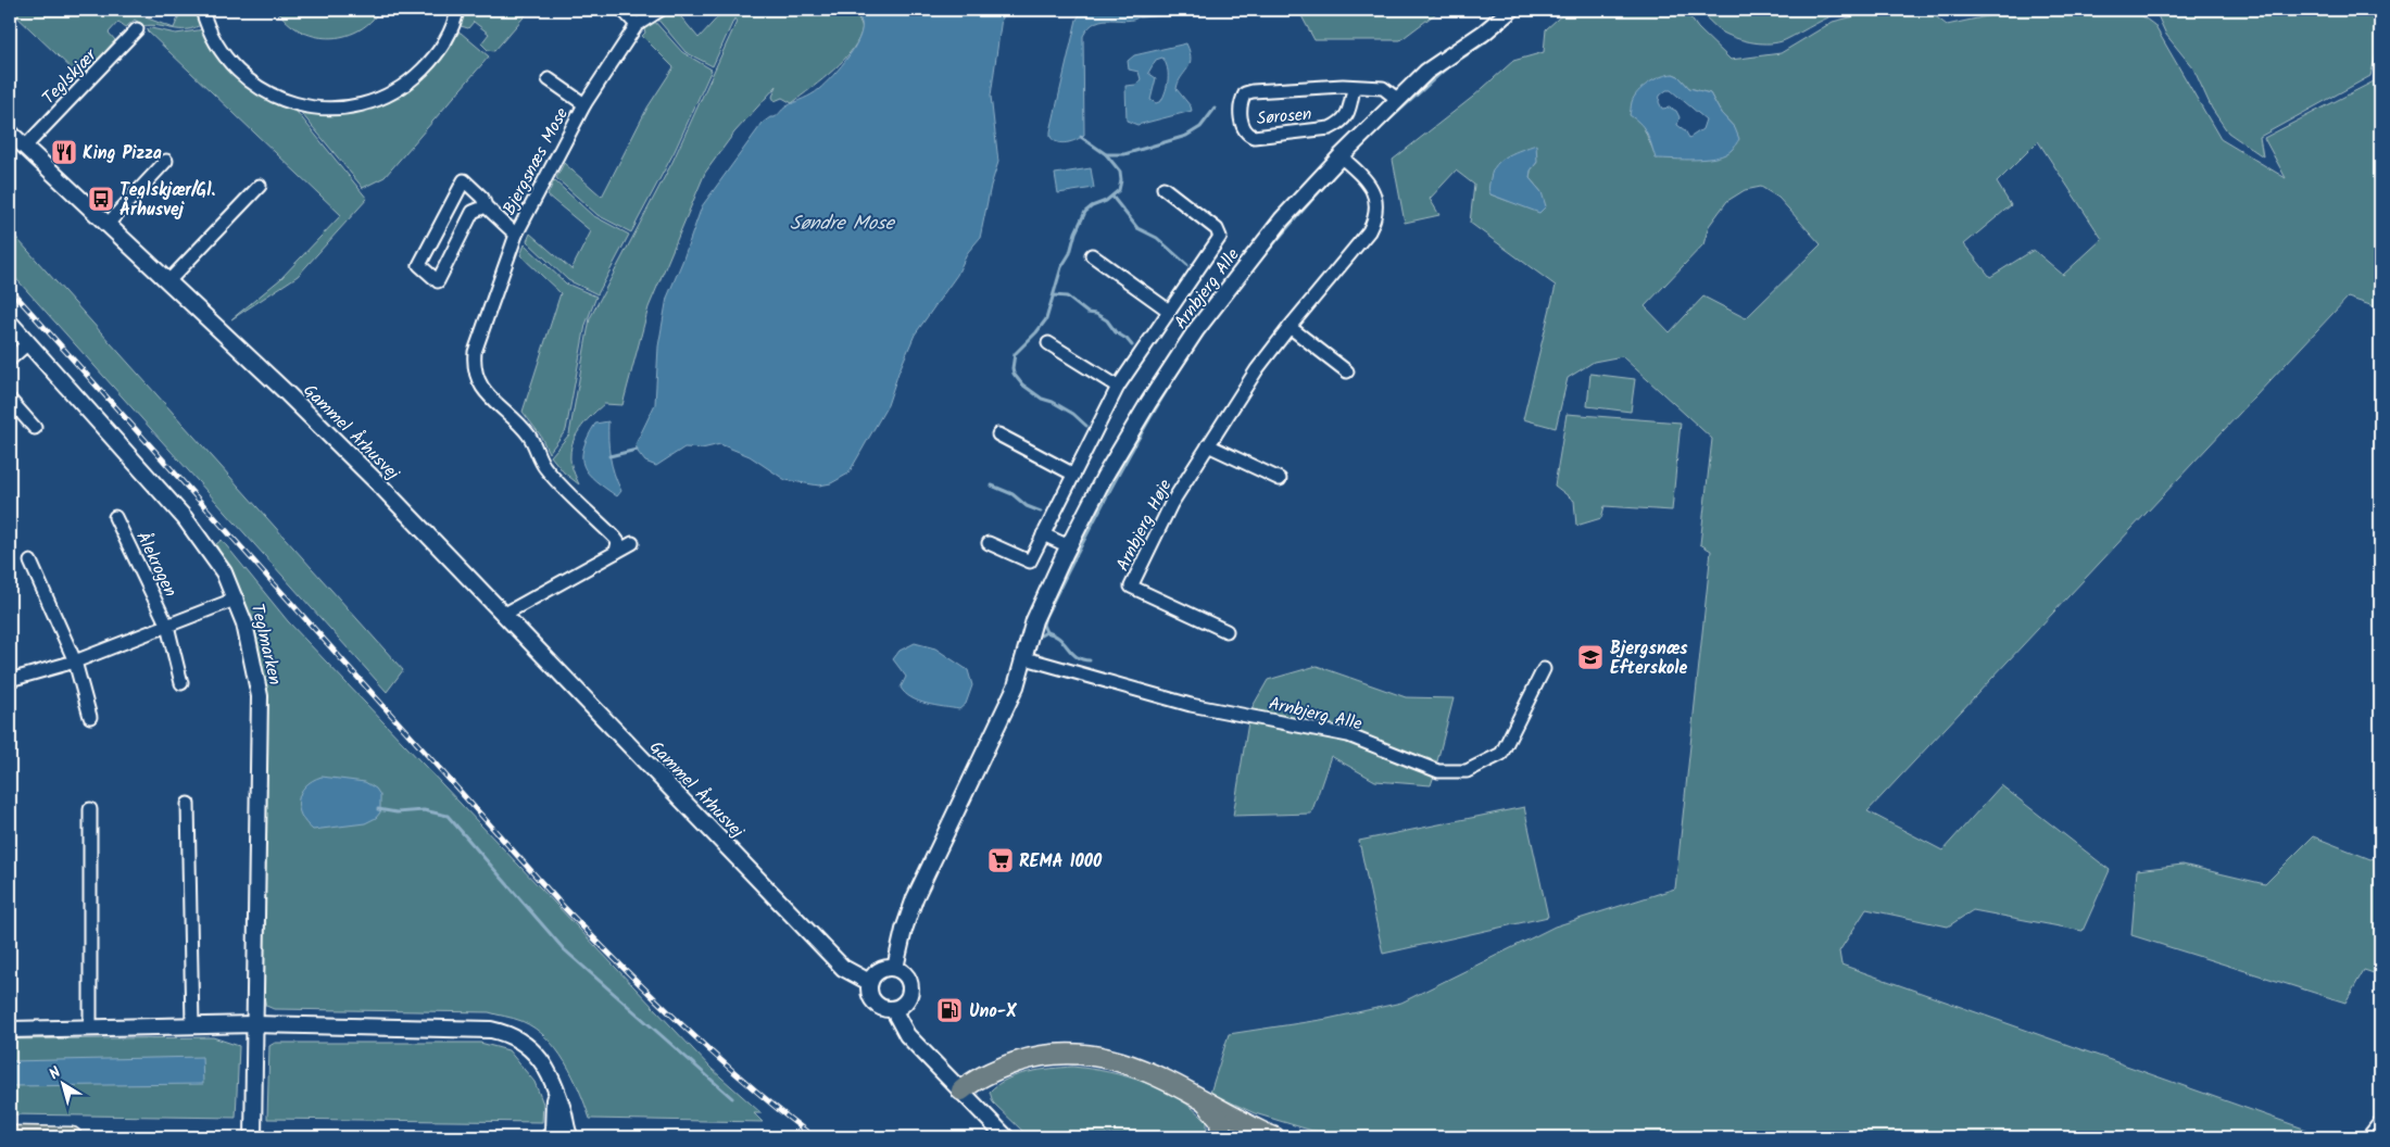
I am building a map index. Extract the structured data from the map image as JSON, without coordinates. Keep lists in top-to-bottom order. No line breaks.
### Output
{"streets":{"street":["Teglskjær","Sørosen","Bjergsnæs Mose","Arnbjerg Alle","Gammel Århusvej","Arnbjerg Høje","Ålekrogen","Teglmarken"]},"crossings":[["Teglskjær","Gammel Århusvej"],["Sørosen","Arnbjerg Alle"],["Arnbjerg Alle","Gammel Århusvej"],["Arnbjerg Alle","Arnbjerg Høje"],["Ålekrogen","Teglmarken"]],"water":["Søndre Mose"],"places":{"restaurant":["King Pizza"],"bus stop":["Teglskjær/Gl. Århusvej"],"school or university":["Bjergsnæs Efterskole"],"supermarket":["REMA 1000"],"fuel station":["Uno-X"]},"north":"top left"}
